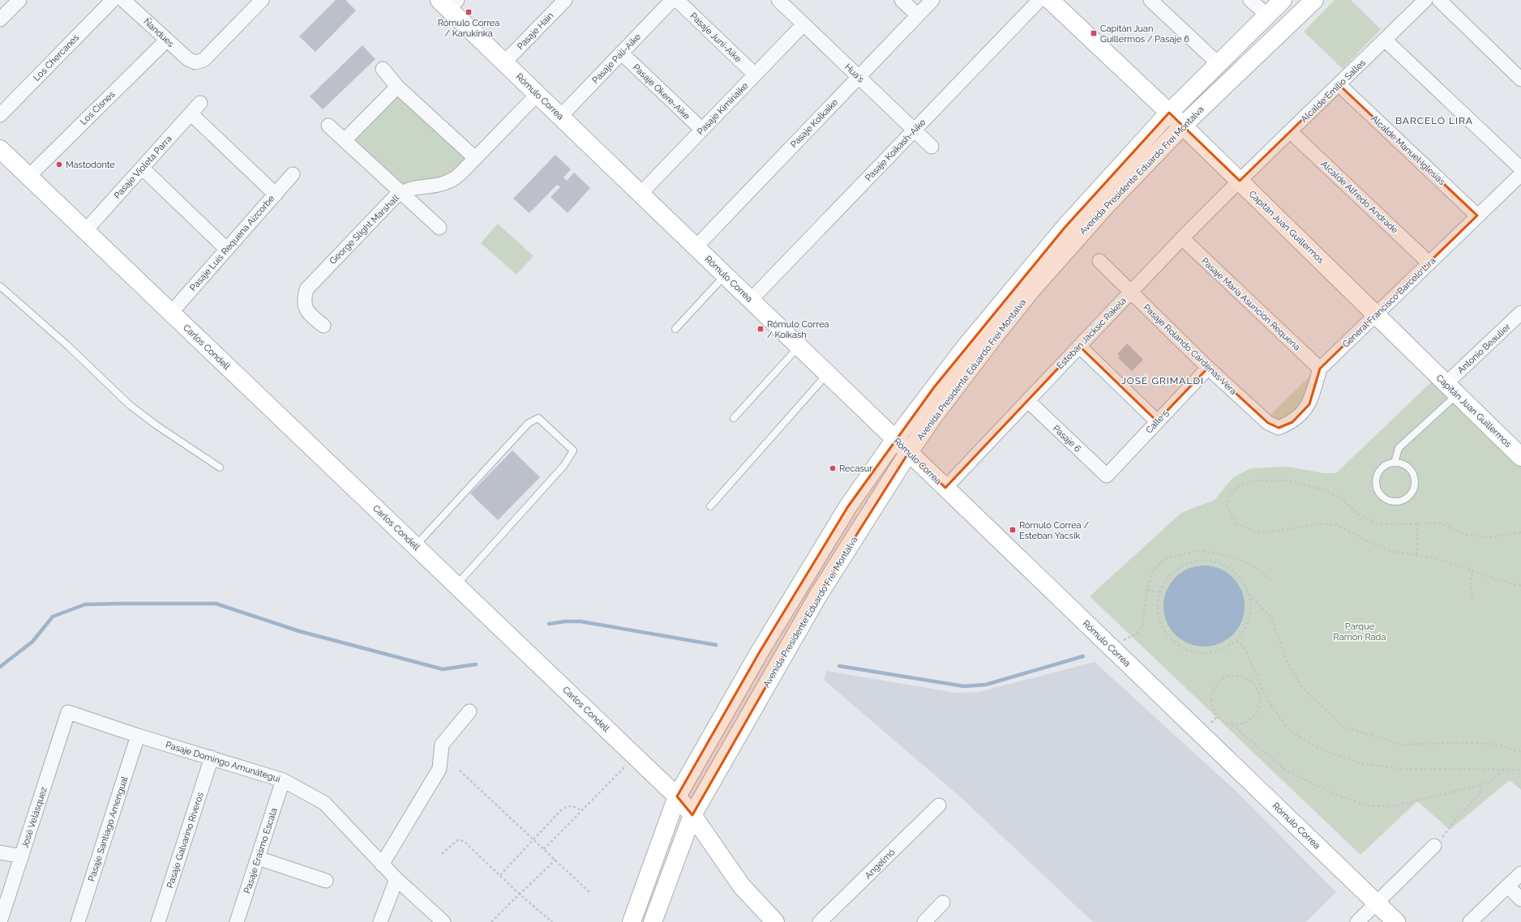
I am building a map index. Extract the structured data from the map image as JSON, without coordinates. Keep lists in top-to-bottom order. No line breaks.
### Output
{"streets":{"street":["Pasaje Hain","Ñandues","Pasaje Juni-Aike","Los Chercanes","Pasaje Pali-Aike","Hua's","Alcalde Emilio Salles","Pasaje Okere-Aike","Rómulo Correa","Los Cisnes","Pasaje Kimiriaike","Pasaje Kolkaike","Pasaje Koikash-Aike","Alcalde Manuel Iglesias","Pasaje Violeta Parra","Avenida Presidente Eduardo Frei Montalva","Alcalde Alfredo Andrade","Capitán Juan Guillermos","George Slight Marshall","Pasaje Luis Requena Aizcorbe","General Francisco Barceló Lira","Pasaje María Asunción Requena","Esteban Jacksic Rakela","Carlos Condell","Antonio Beaulier","Pasaje Rolando Cárdenas Vera","Calle 5","Pasaje 6","Pasaje Domingo Amunátegui","José Velásquez","Pasaje Santiago Amengual","Pasaje Galvarino Riveros","Pasaje Erasmo Escala","Angelmó"]},"crossings":[["Pasaje Hain","Rómulo Correa"],["Ñandues","Los Chercanes"],["Ñandues","Los Cisnes"],["Pasaje Juni-Aike","Pasaje Kimiriaike"],["Pasaje Pali-Aike","Pasaje Okere-Aike"],["Pasaje Pali-Aike","Rómulo Correa"],["Hua's","Pasaje Kimiriaike"],["Hua's","Pasaje Kolkaike"],["Hua's","Pasaje Koikash-Aike"],["Alcalde Emilio Salles","Alcalde Manuel Iglesias"],["Alcalde Emilio Salles","Alcalde Alfredo Andrade"],["Alcalde Emilio Salles","Capitán Juan Guillermos"],["Alcalde Emilio Salles","Esteban Jacksic Rakela"],["Pasaje Okere-Aike","Pasaje Kimiriaike"],["Rómulo Correa","Pasaje Kimiriaike"],["Rómulo Correa","Pasaje Kolkaike"],["Rómulo Correa","Pasaje Koikash-Aike"],["Rómulo Correa","Avenida Presidente Eduardo Frei Montalva"],["Rómulo Correa","George Slight Marshall"],["Rómulo Correa","Esteban Jacksic Rakela"],["Los Cisnes","Carlos Condell"],["Alcalde Manuel Iglesias","General Francisco Barceló Lira"],["Pasaje Violeta Parra","Carlos Condell"],["Avenida Presidente Eduardo Frei Montalva","Capitán Juan Guillermos"],["Avenida Presidente Eduardo Frei Montalva","Carlos Condell"],["Alcalde Alfredo Andrade","General Francisco Barceló Lira"],["Capitán Juan Guillermos","General Francisco Barceló Lira"],["Capitán Juan Guillermos","Esteban Jacksic Rakela"],["Capitán Juan Guillermos","Antonio Beaulier"],["Pasaje Luis Requena Aizcorbe","Carlos Condell"],["General Francisco Barceló Lira","Pasaje María Asunción Requena"],["General Francisco Barceló Lira","Pasaje Rolando Cárdenas Vera"],["Pasaje María Asunción Requena","Esteban Jacksic Rakela"],["Pasaje María Asunción Requena","Pasaje Rolando Cárdenas Vera"],["Esteban Jacksic Rakela","Pasaje Rolando Cárdenas Vera"],["Esteban Jacksic Rakela","Pasaje 6"],["Pasaje Rolando Cárdenas Vera","Calle 5"],["Calle 5","Pasaje 6"],["Pasaje Domingo Amunátegui","José Velásquez"],["Pasaje Domingo Amunátegui","Pasaje Santiago Amengual"],["Pasaje Domingo Amunátegui","Pasaje Galvarino Riveros"],["Pasaje Domingo Amunátegui","Pasaje Erasmo Escala"]],"districts":["BARCELÓ LIRA","JOSÉ GRIMALDI"],"parks":["Parque Ramón Rada"],"places":{"transit":["Rómulo Correa / Karukinka","Capitán Juan Guillermos / Pasaje 6","Rómulo Correa / Koikash","Rómulo Correa / Esteban Yacsik"],"other":["Mastodonte","Recasur"]}}
